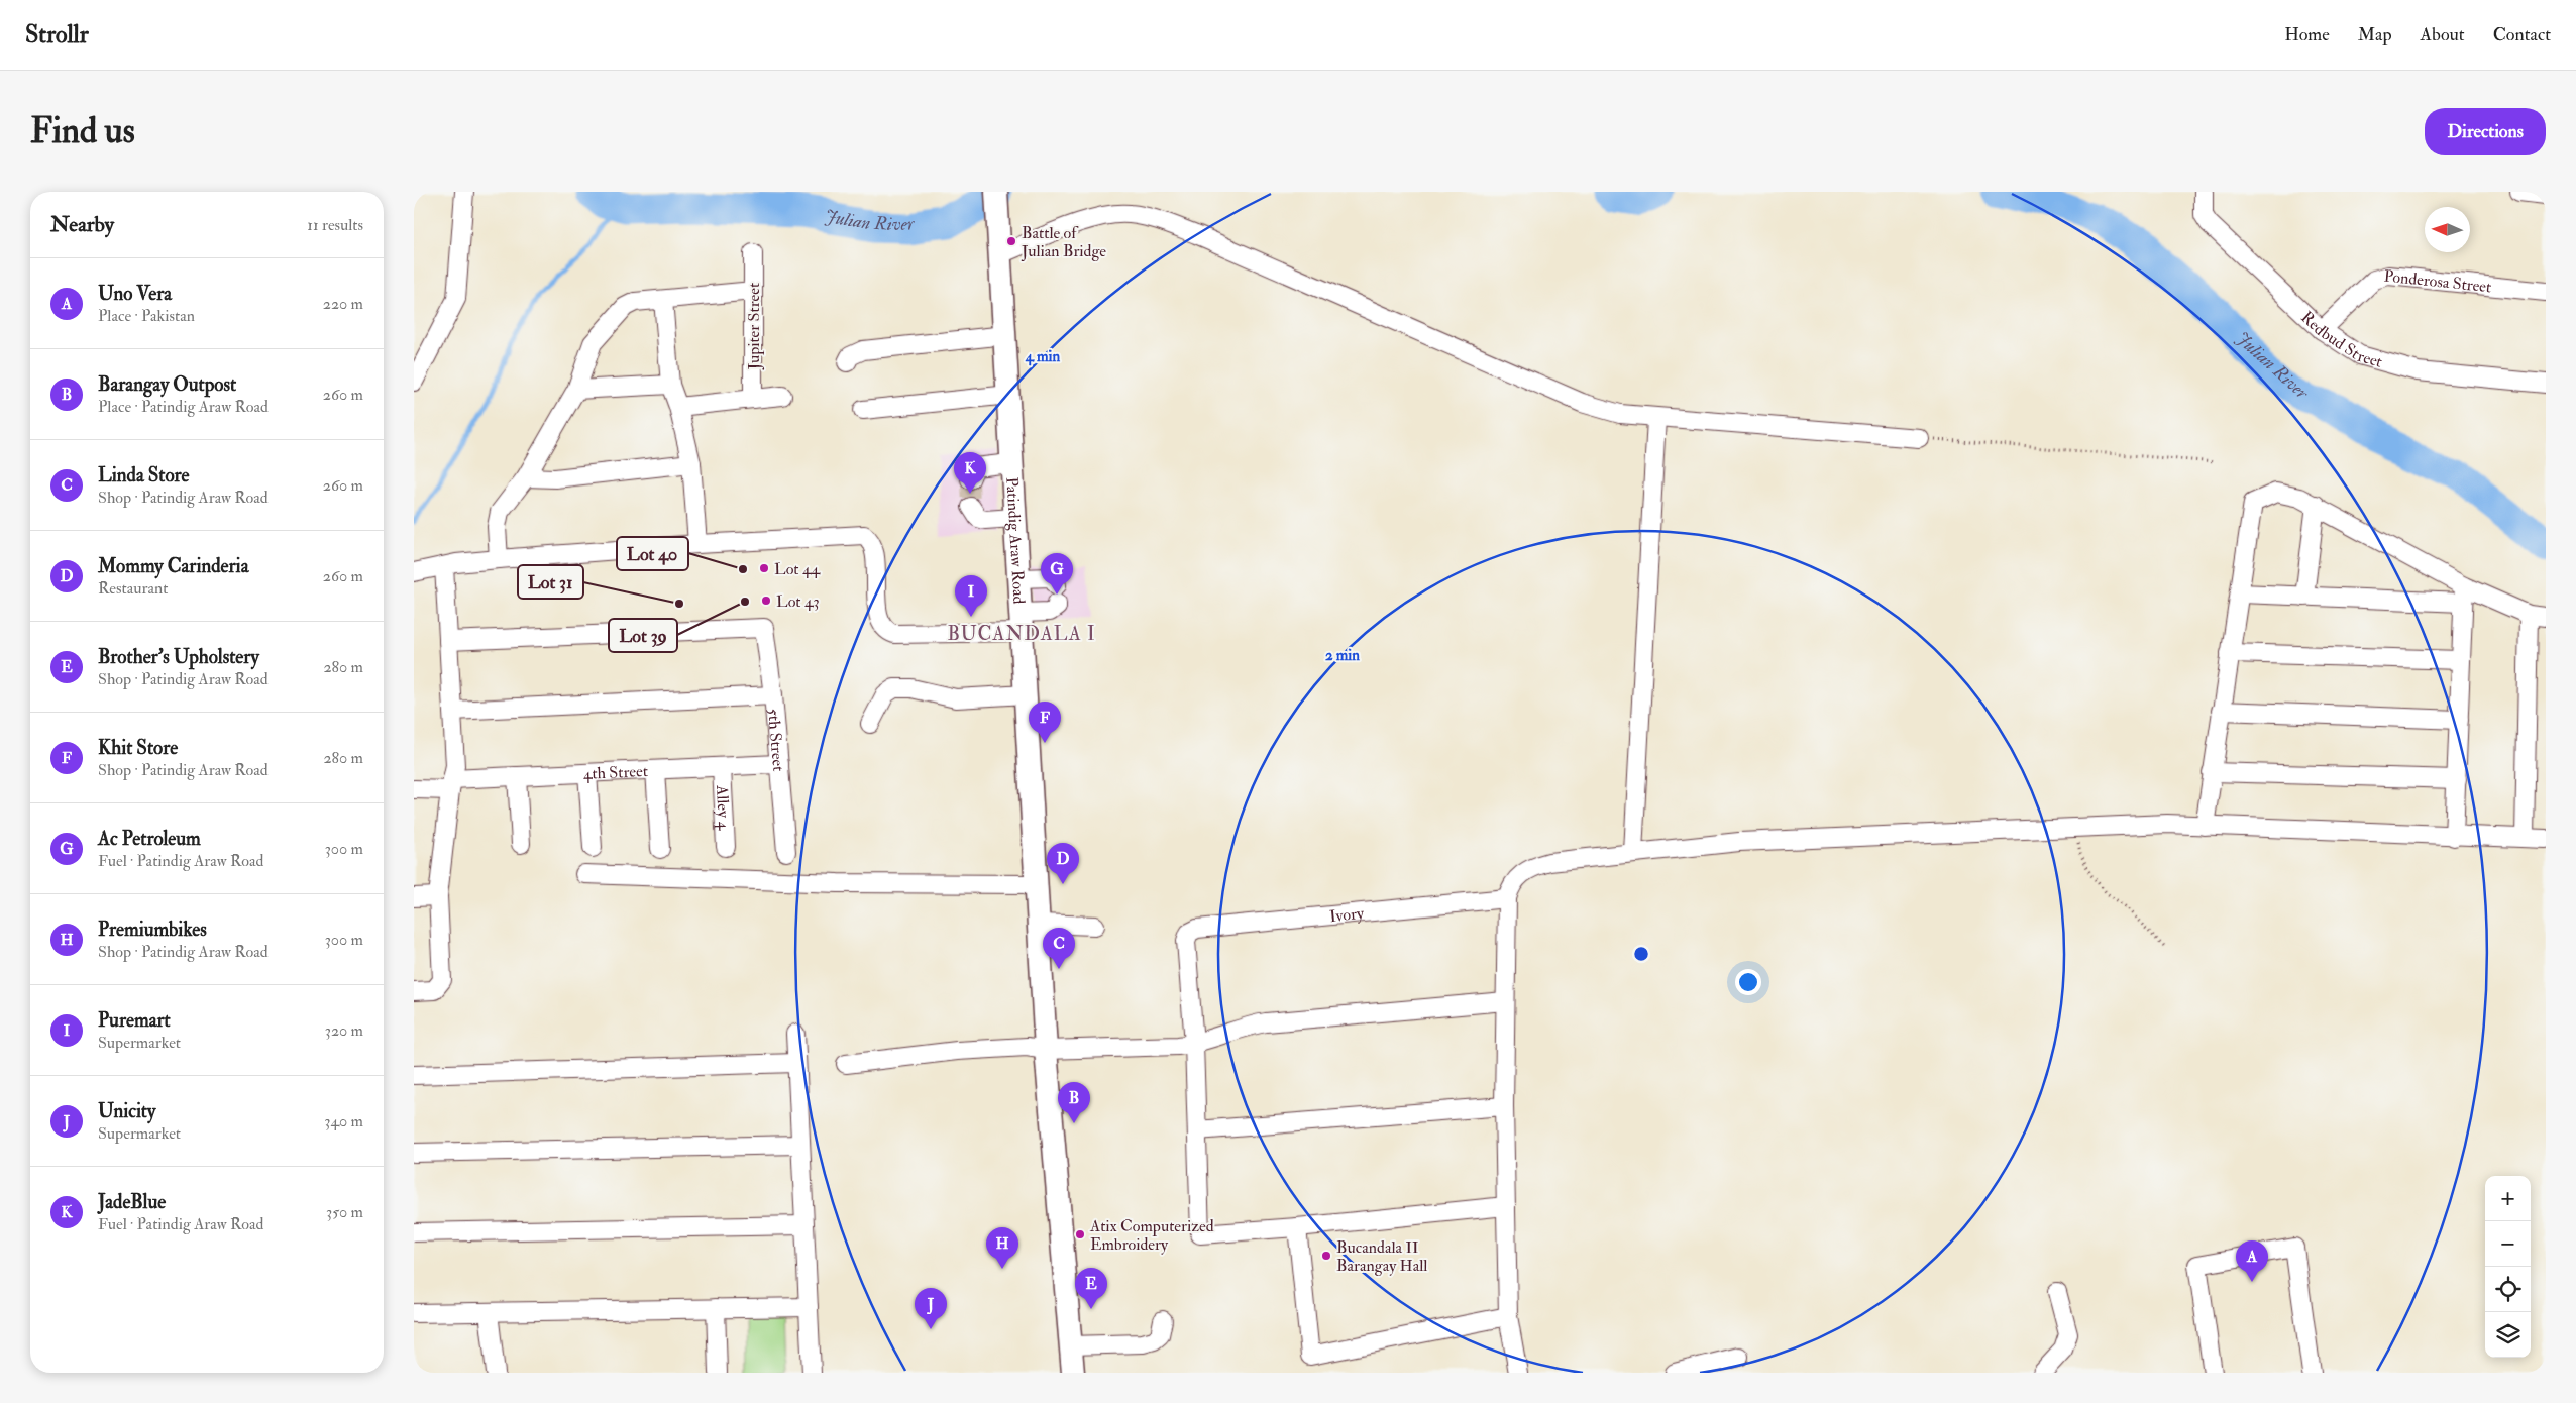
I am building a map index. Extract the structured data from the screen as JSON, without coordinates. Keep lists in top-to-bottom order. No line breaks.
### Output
{"streets":{"main road":["Patindig Araw Road"],"street":["Ponderosa Street","Jupiter Street","Redbud Street","5th Street","4th Street","Alley 4","Ivory"]},"crossings":[["Ponderosa Street","Redbud Street"],["5th Street","4th Street"],["4th Street","Alley 4"]],"districts":["BUCANDALA I"],"water":["Julian River"],"places":["Battle of Julian Bridge","Lot 44","Lot 40","Lot 43","Lot 39","Lot 31","Atix Computerized Embroidery","Bucandala II Barangay Hall"],"north":"left","page":{"header":"Strollr","nav":["Home","Map","About","Contact"],"buttons":"Directions","title":"Find us","heading":["Nearby","11 results"],"list":[{"mark":"A","name":"Uno Vera","note":"Place · Pakistan","value":"220 m"},{"mark":"B","name":"Barangay Outpost","note":"Place · Patindig Araw Road","value":"260 m"},{"mark":"C","name":"Linda Store","note":"Shop · Patindig Araw Road","value":"260 m"},{"mark":"D","name":"Mommy Carinderia","note":"Restaurant","value":"260 m"},{"mark":"E","name":"Brother's Upholstery","note":"Shop · Patindig Araw Road","value":"280 m"},{"mark":"F","name":"Khit Store","note":"Shop · Patindig Araw Road","value":"280 m"},{"mark":"G","name":"Ac Petroleum","note":"Fuel · Patindig Araw Road","value":"300 m"},{"mark":"H","name":"Premiumbikes","note":"Shop · Patindig Araw Road","value":"300 m"},{"mark":"I","name":"Puremart","note":"Supermarket","value":"320 m"},{"mark":"J","name":"Unicity","note":"Supermarket","value":"340 m"},{"mark":"K","name":"JadeBlue","note":"Fuel · Patindig Araw Road","value":"350 m"}],"pins":["K","G","I","F","D","C","B","H","A","E","J"],"map_buttons":["+","−"]},"rings":["4 min","2 min"]}
